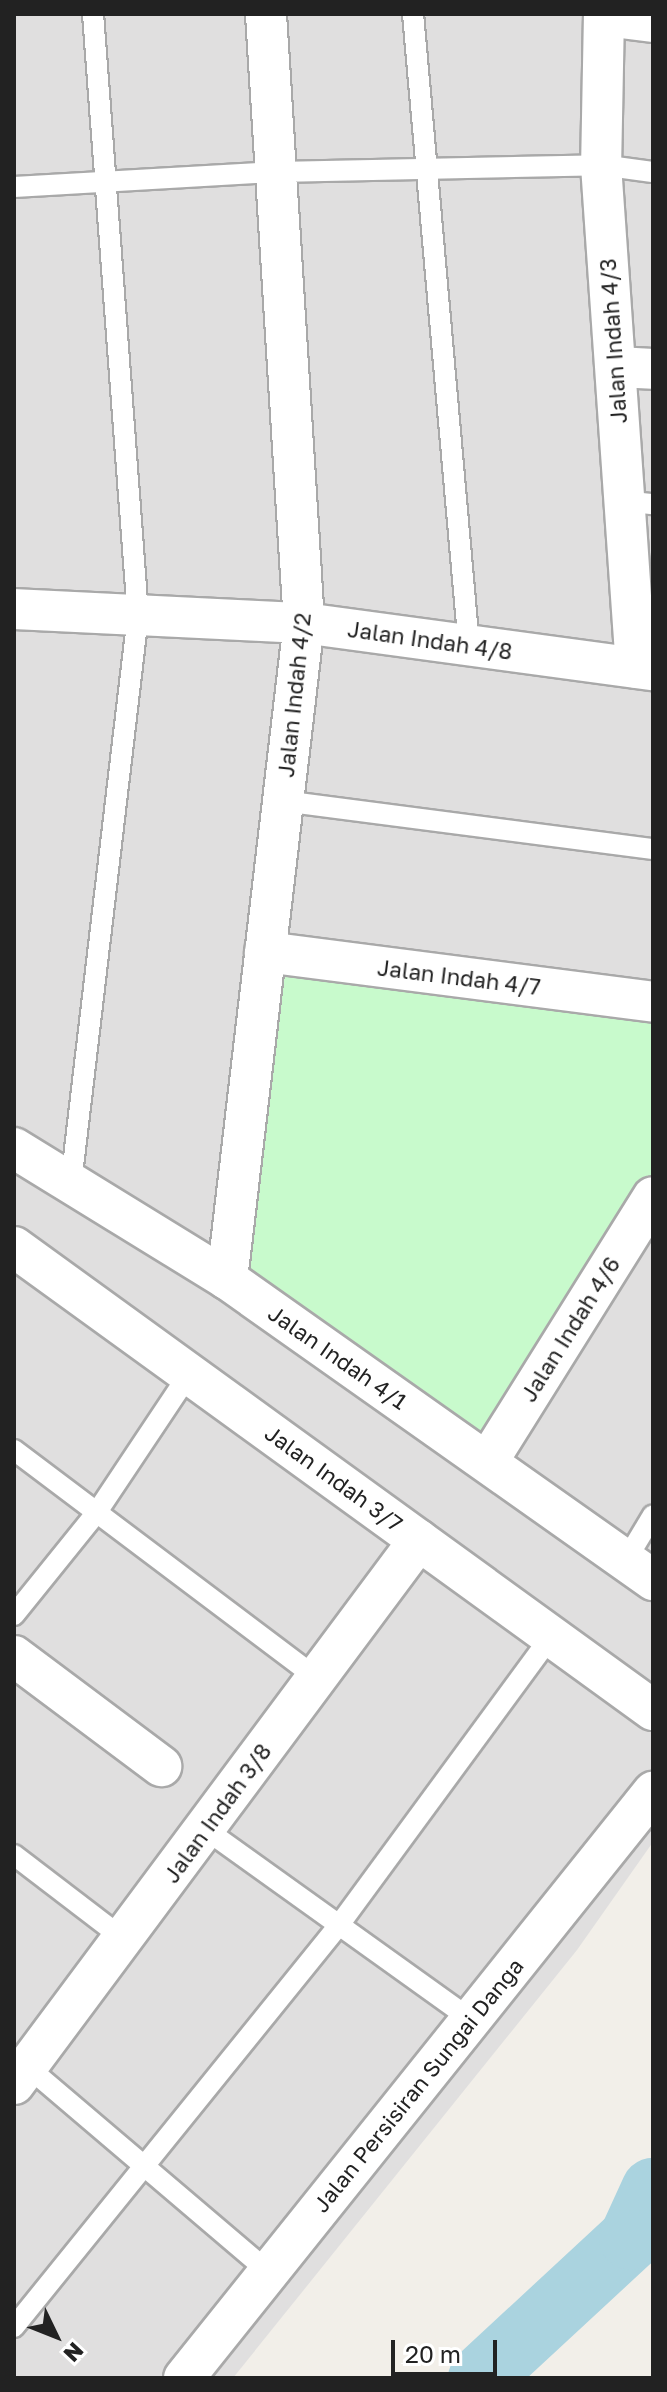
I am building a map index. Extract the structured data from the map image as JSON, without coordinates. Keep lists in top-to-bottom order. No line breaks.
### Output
{"streets":{"street":["Jalan Indah 4/3","Jalan Indah 4/8","Jalan Indah 4/2","Jalan Indah 4/7","Jalan Indah 4/6","Jalan Indah 4/1","Jalan Indah 3/7","Jalan Indah 3/8","Jalan Persisiran Sungai Danga"]},"crossings":[["Jalan Indah 4/3","Jalan Indah 4/8"],["Jalan Indah 4/8","Jalan Indah 4/2"],["Jalan Indah 4/2","Jalan Indah 4/7"],["Jalan Indah 4/2","Jalan Indah 4/1"],["Jalan Indah 4/6","Jalan Indah 4/1"],["Jalan Indah 3/7","Jalan Indah 3/8"]],"scale_bar":"20 m","north":"bottom right"}
